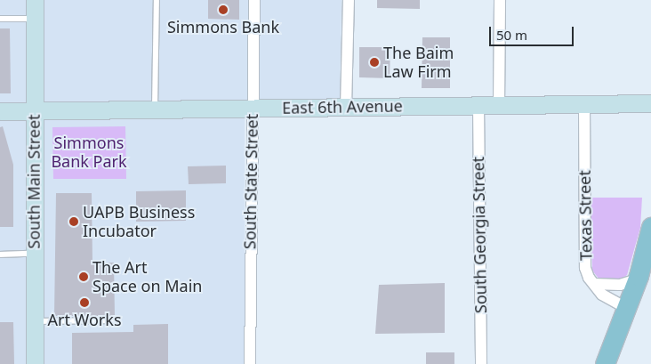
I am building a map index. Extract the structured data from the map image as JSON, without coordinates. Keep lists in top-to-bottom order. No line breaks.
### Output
{"streets":{"main road":["East 6th Avenue","South Main Street"],"street":["South State Street","Texas Street","South Georgia Street"]},"crossings":[["East 6th Avenue","South Main Street"],["East 6th Avenue","South State Street"],["East 6th Avenue","Texas Street"],["East 6th Avenue","South Georgia Street"]],"parks":["Simmons Bank Park"],"places":["Simmons Bank","The Baim Law Firm","UAPB Business Incubator","The Art Space on Main","Art Works"],"scale_bar":"50 m"}
